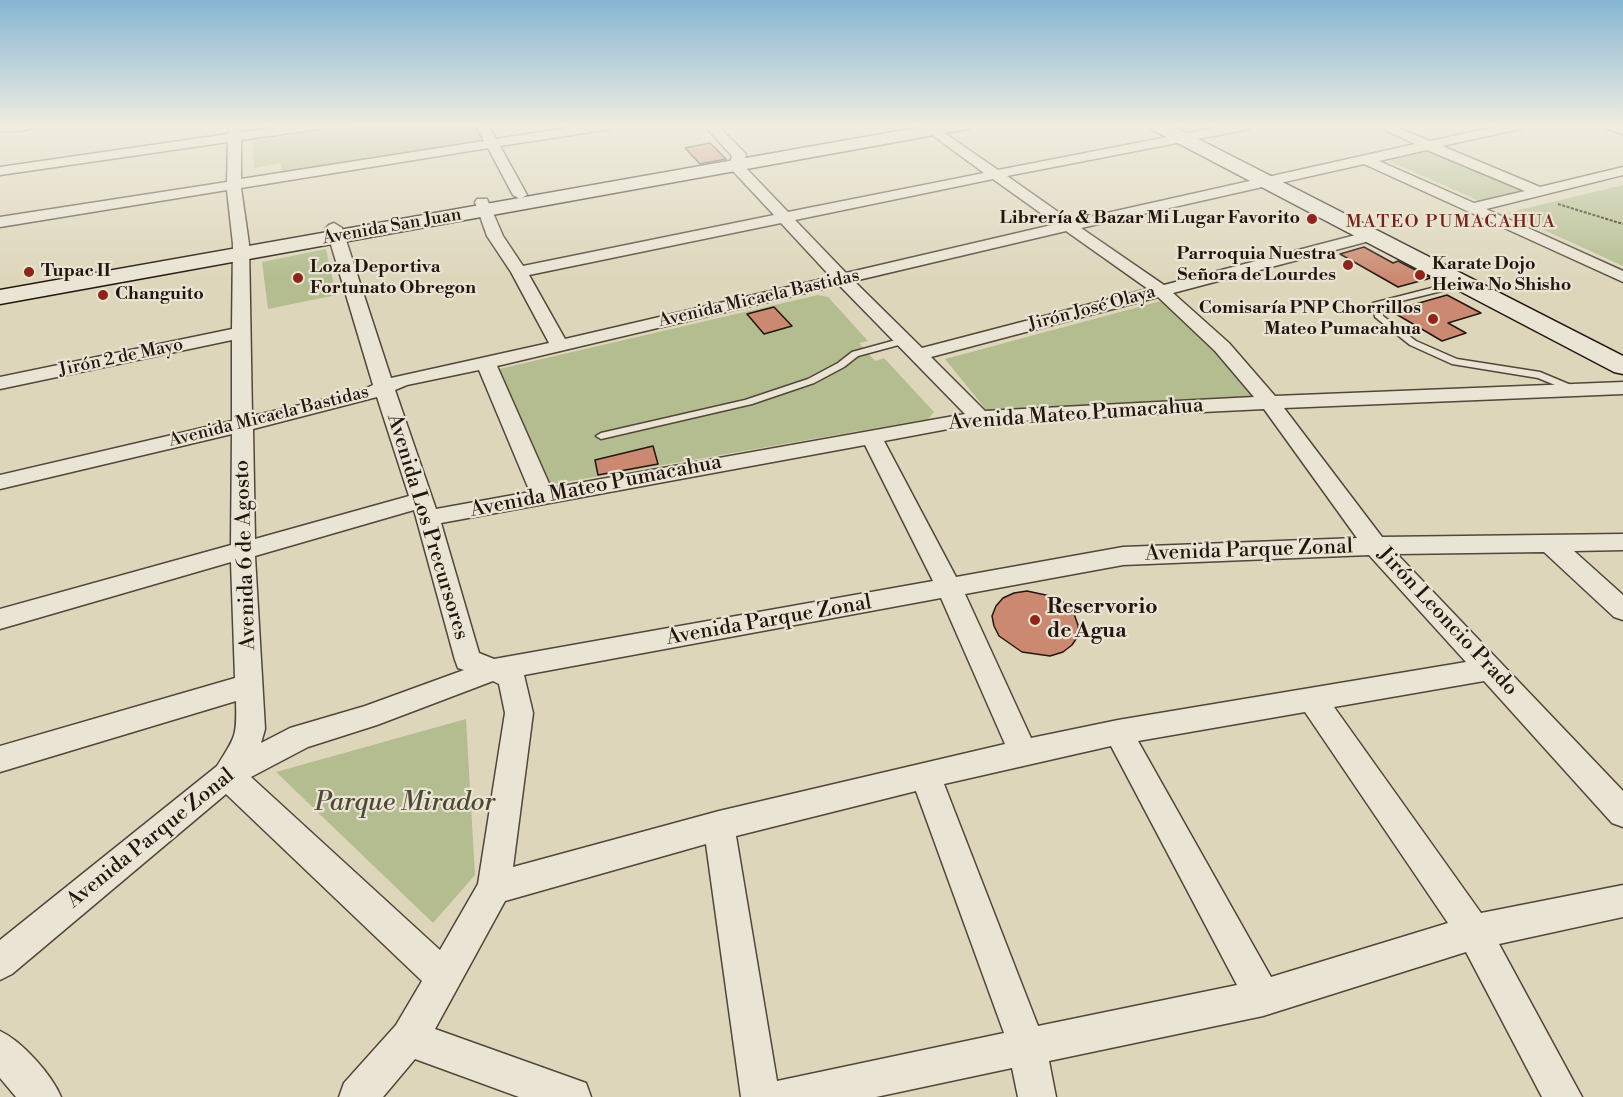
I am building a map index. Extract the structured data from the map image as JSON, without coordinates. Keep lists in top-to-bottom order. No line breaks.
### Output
{"streets":{"main road":["Avenida San Juan"],"street":["Avenida Micaela Bastidas","Jirón José Olaya","Jirón 2 de Mayo","Avenida Mateo Pumacahua","Avenida Los Precursores","Avenida Parque Zonal","Avenida 6 de Agosto","Jirón Leoncio Prado"]},"crossings":[["Avenida San Juan","Avenida Los Precursores"],["Avenida San Juan","Avenida 6 de Agosto"],["Avenida Micaela Bastidas","Avenida Los Precursores"],["Avenida Micaela Bastidas","Avenida 6 de Agosto"],["Avenida Micaela Bastidas","Jirón Leoncio Prado"],["Jirón José Olaya","Jirón Leoncio Prado"],["Jirón 2 de Mayo","Avenida 6 de Agosto"],["Avenida Mateo Pumacahua","Avenida Los Precursores"],["Avenida Mateo Pumacahua","Avenida 6 de Agosto"],["Avenida Mateo Pumacahua","Jirón Leoncio Prado"],["Avenida Los Precursores","Avenida Parque Zonal"],["Avenida Parque Zonal","Avenida 6 de Agosto"],["Avenida Parque Zonal","Jirón Leoncio Prado"]],"districts":["MATEO PUMACAHUA"],"parks":["Parque Mirador"],"places":["Librería & Bazar Mi Lugar Favorito","Parroquia Nuestra Señora de Lourdes","Tupac II","Karate Dojo Heiwa No Shisho","Loza Deportiva Fortunato Obregon","Changuito","Comisaría PNP Chorrillos Mateo Pumacahua","Reservorio de Agua"]}
